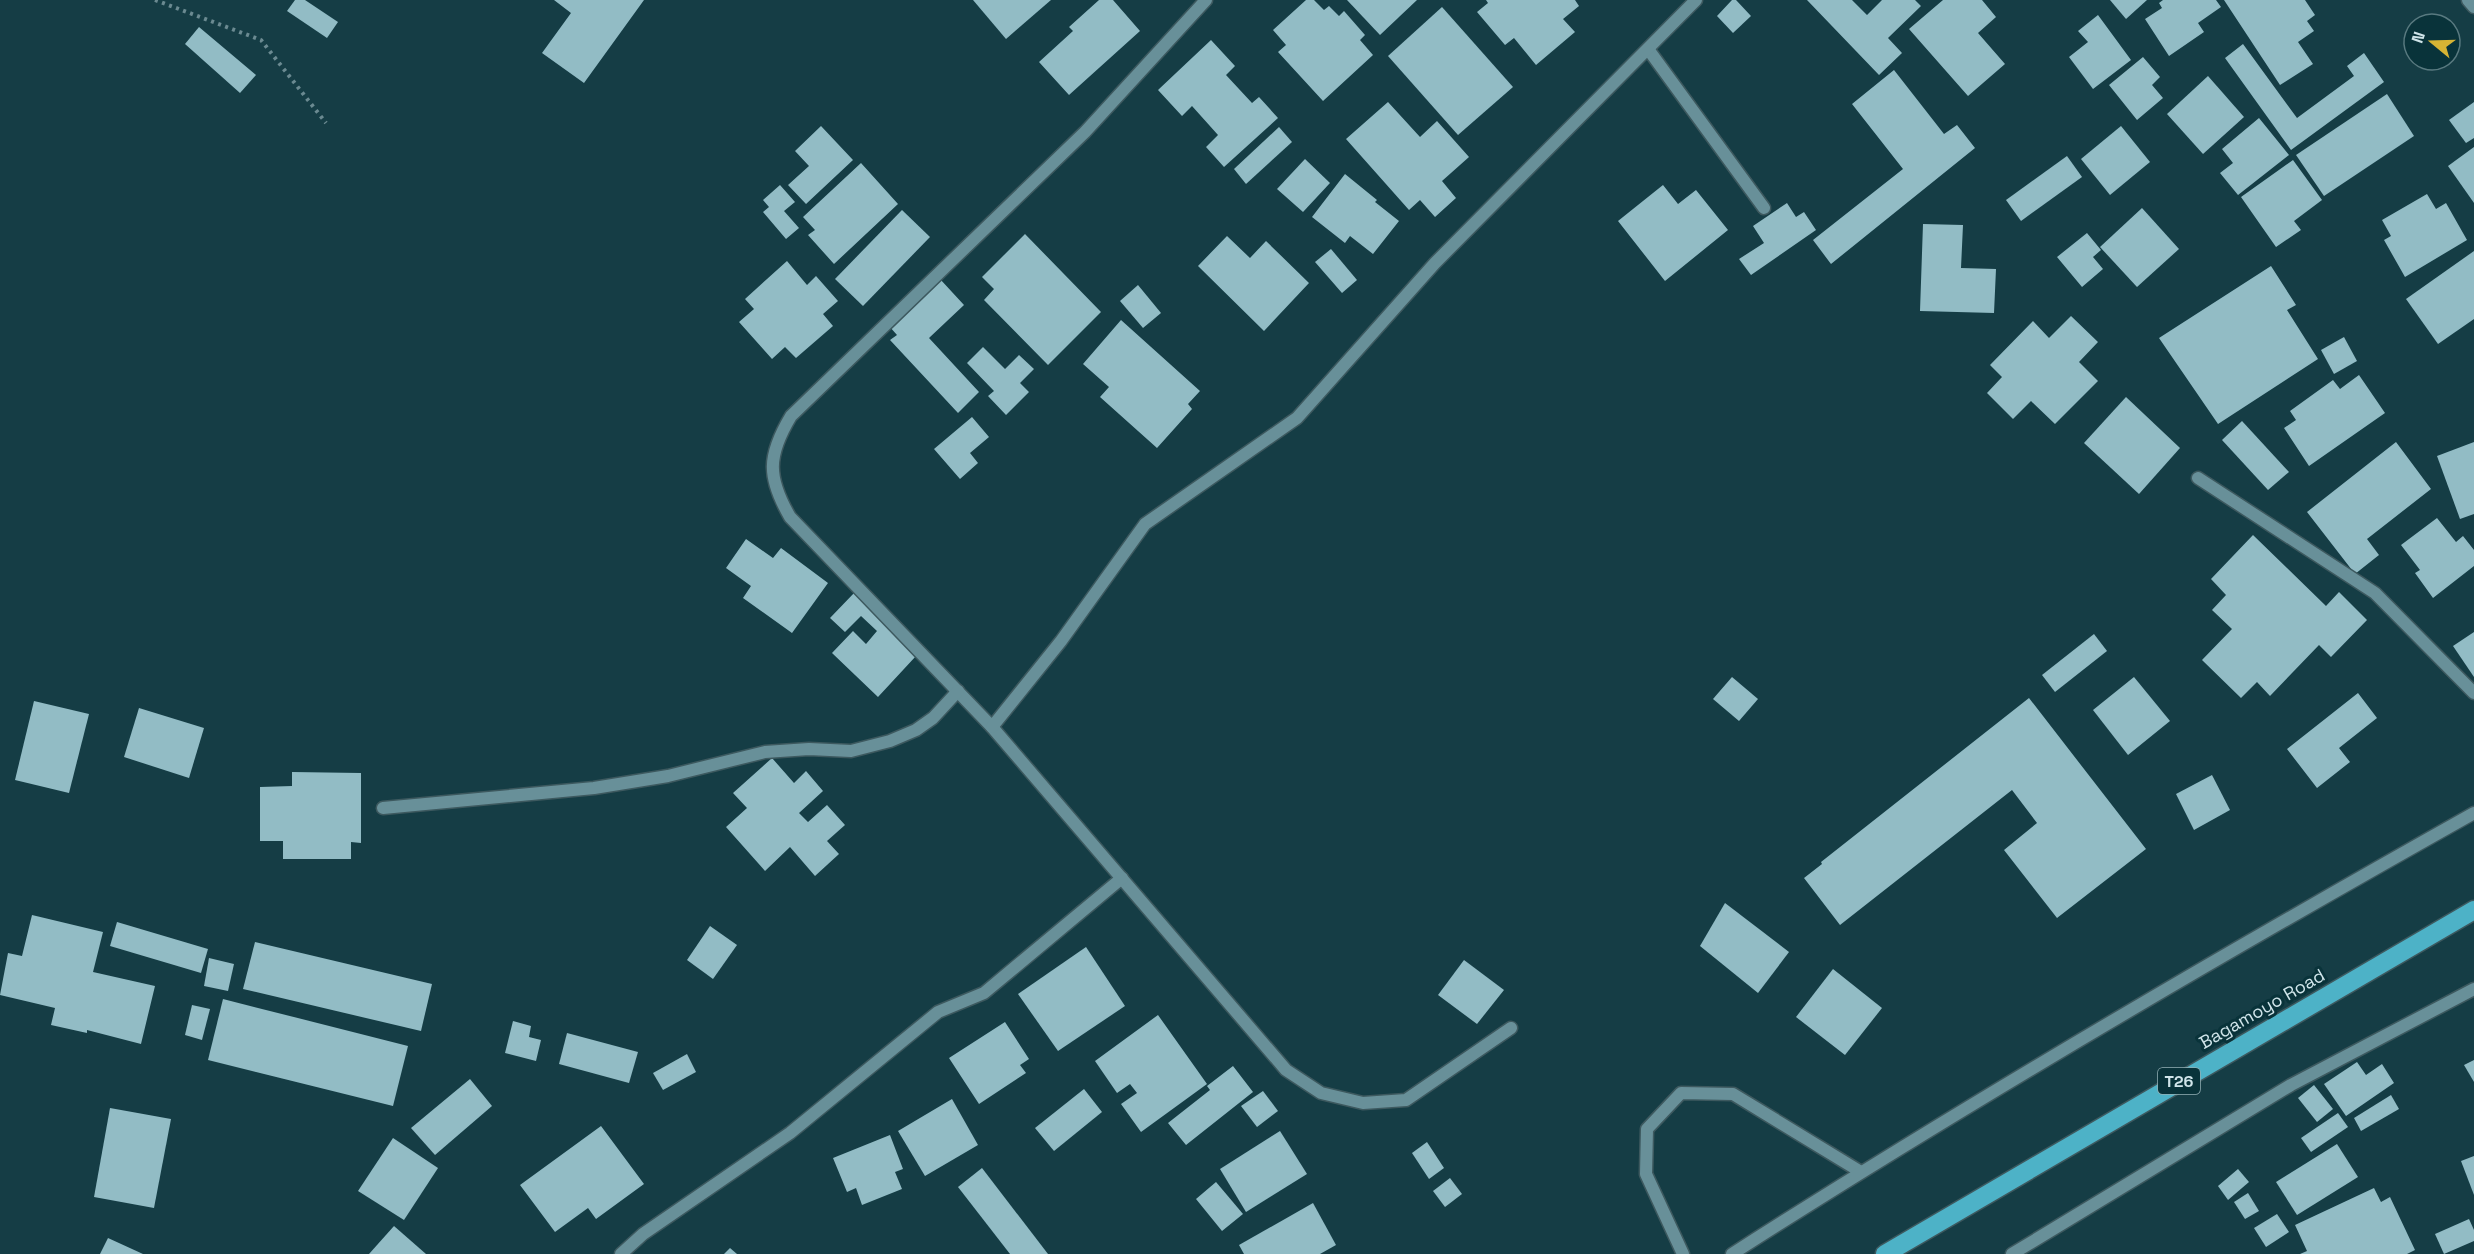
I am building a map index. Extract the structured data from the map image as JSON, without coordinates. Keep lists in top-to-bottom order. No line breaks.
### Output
{"streets":{"highway":["Bagamoyo Road","T26"]},"north":"left"}
